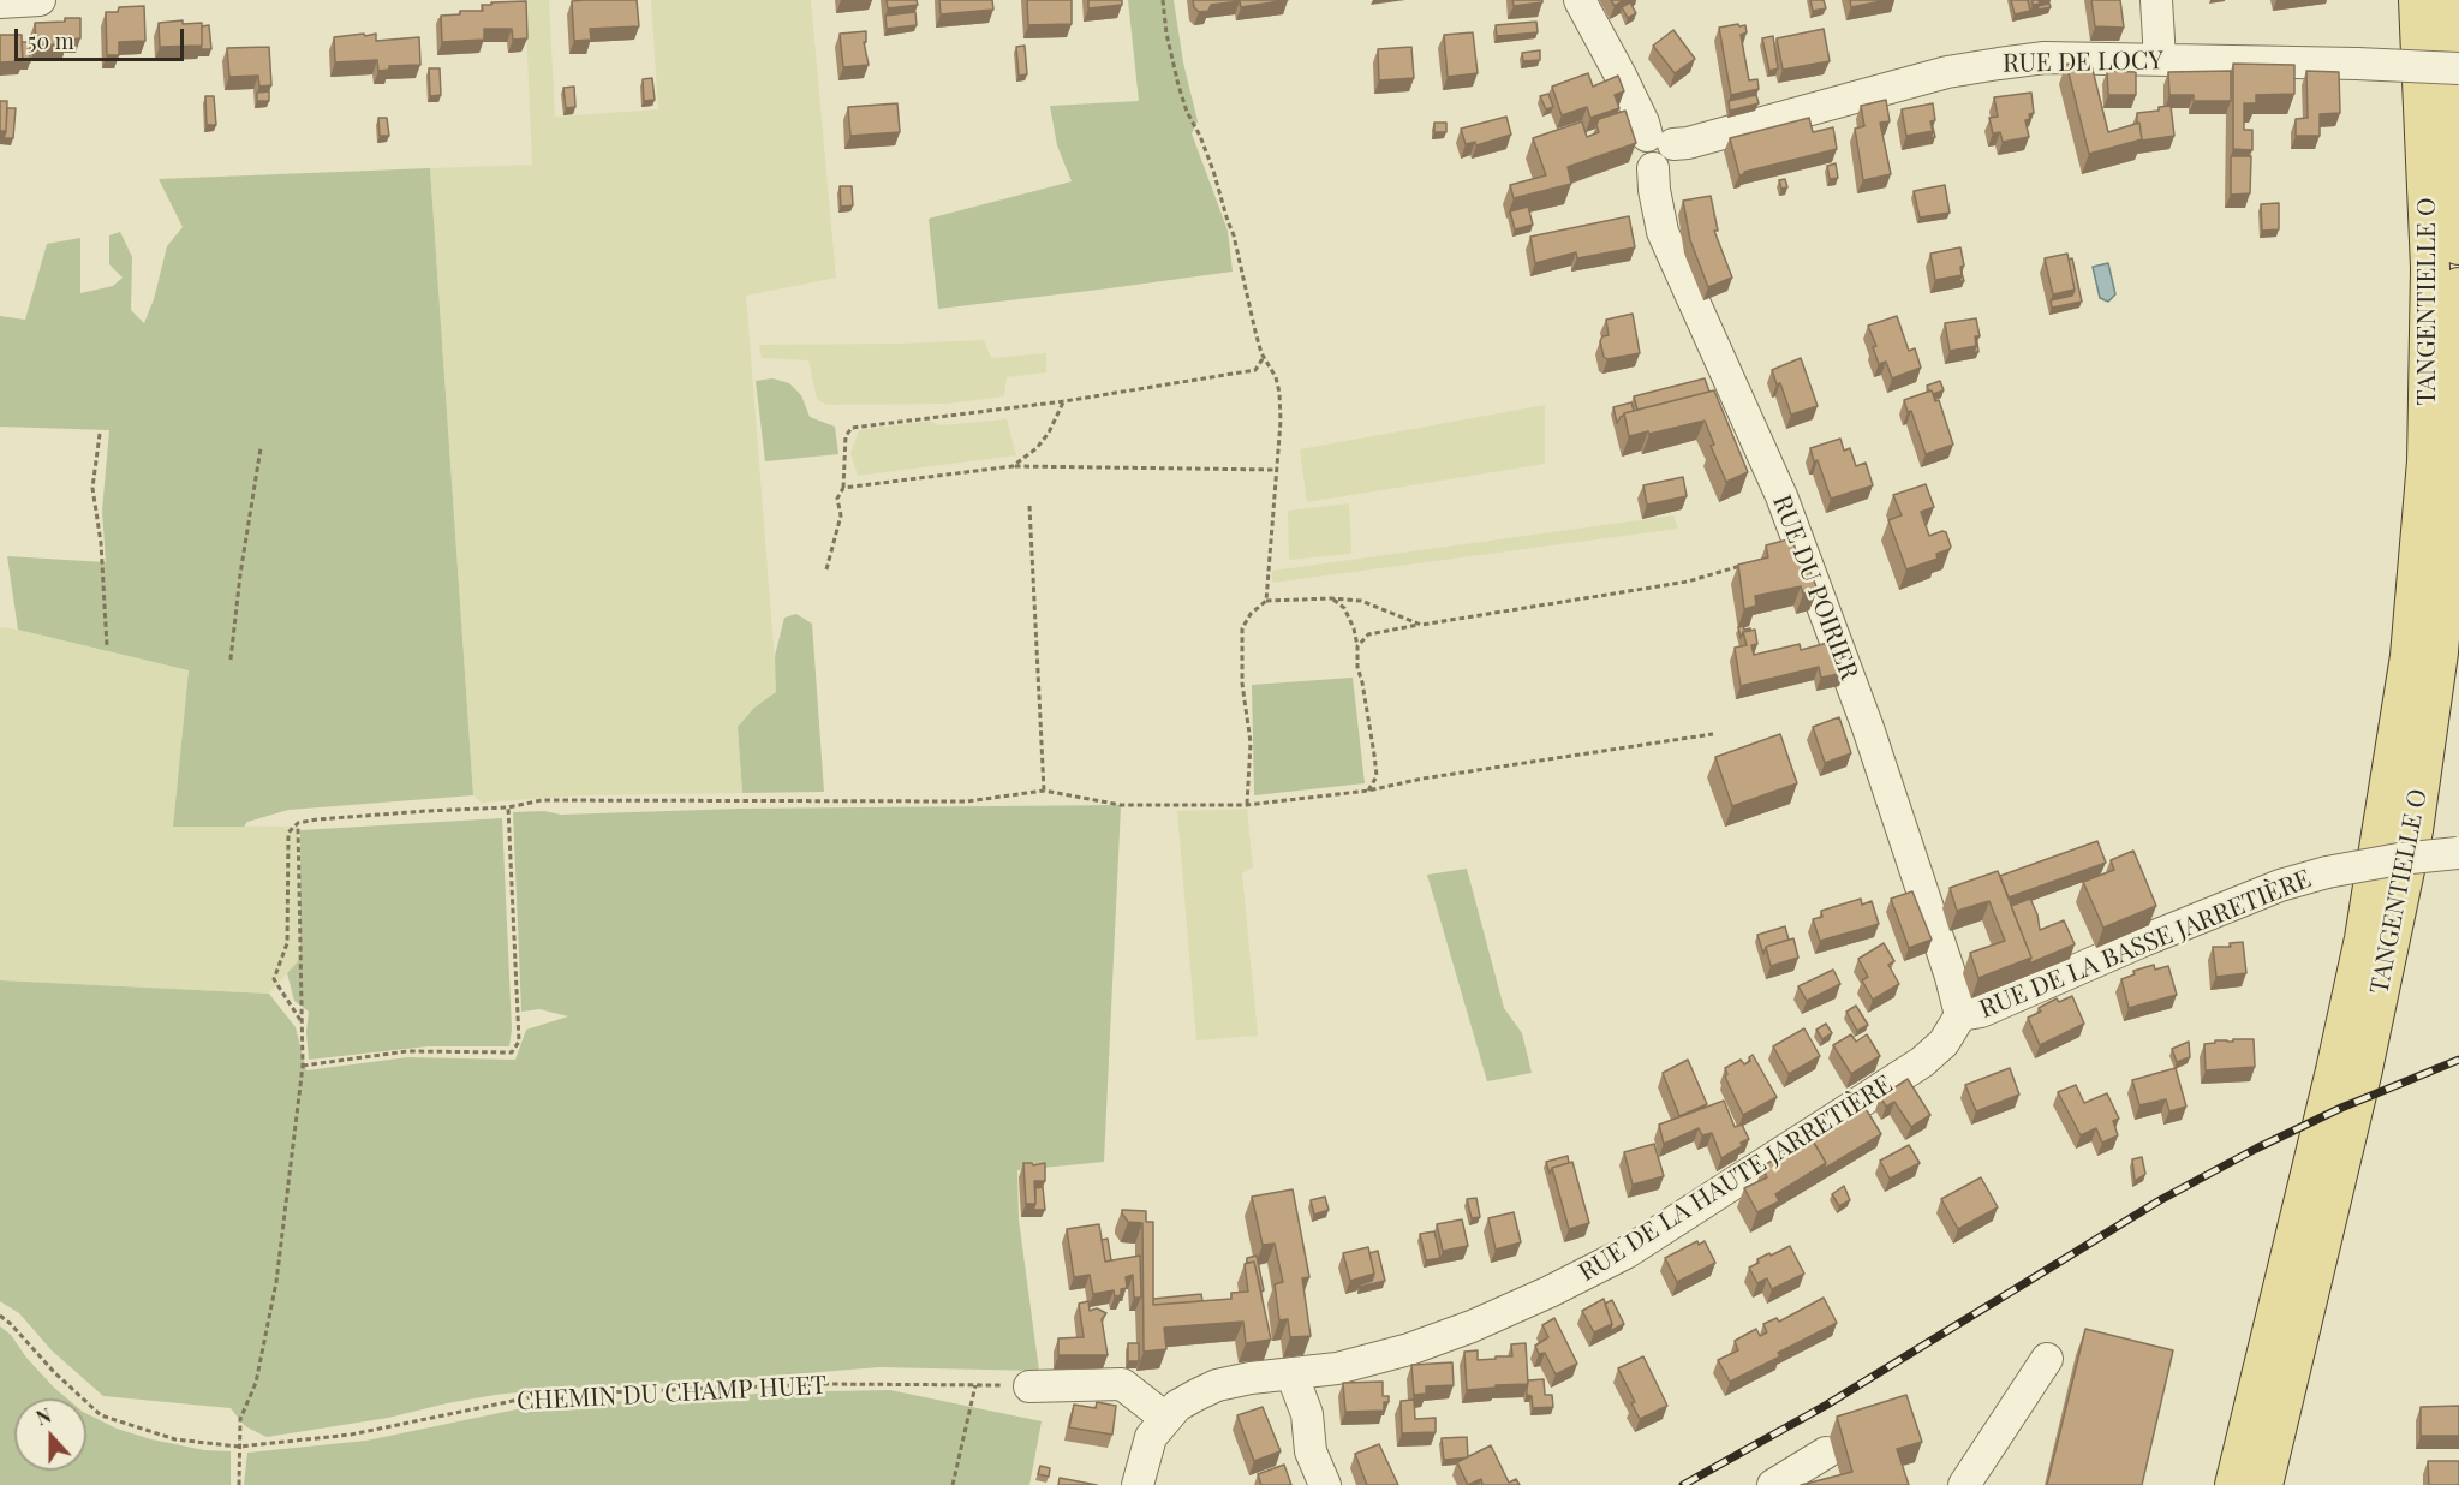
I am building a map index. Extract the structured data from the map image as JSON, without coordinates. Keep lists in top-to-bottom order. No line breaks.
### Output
{"streets":{"main road":["TANGENTIELLE O"],"street":["RUE DE LOCY","RUE DU POIRIER","RUE DE LA BASSE JARRETIÈRE","RUE DE LA HAUTE JARRETIÈRE"],"path":["CHEMIN DU CHAMP HUET"]},"crossings":[["RUE DE LOCY","RUE DU POIRIER"],["RUE DU POIRIER","RUE DE LA BASSE JARRETIÈRE"],["RUE DU POIRIER","RUE DE LA HAUTE JARRETIÈRE"],["RUE DE LA BASSE JARRETIÈRE","RUE DE LA HAUTE JARRETIÈRE"]],"scale_bar":"50 m","north":"top"}
